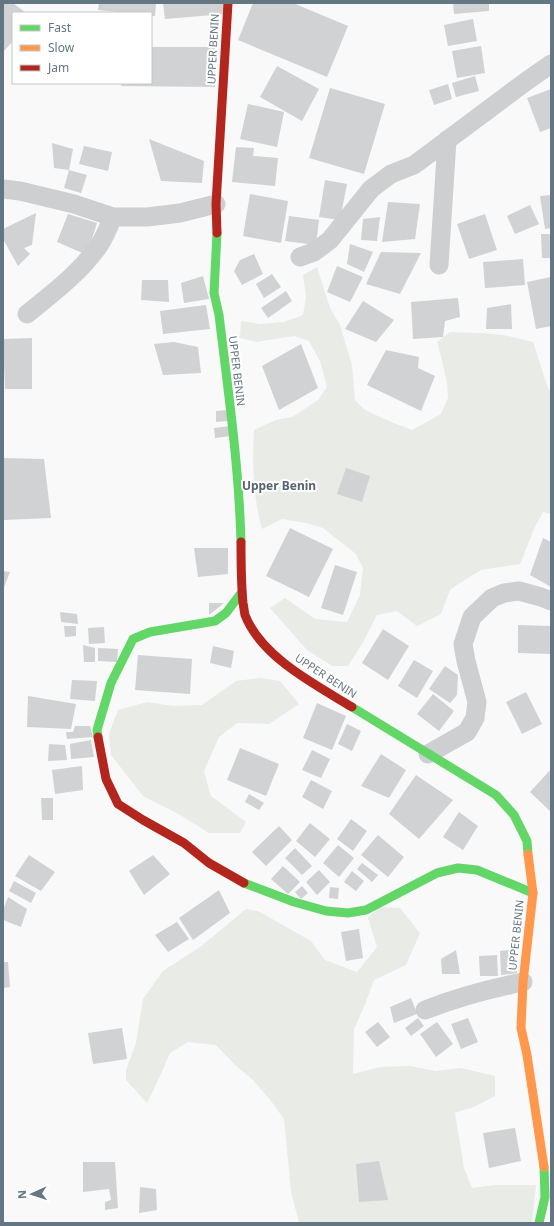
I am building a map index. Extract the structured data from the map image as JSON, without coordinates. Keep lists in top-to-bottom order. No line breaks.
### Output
{"streets":{"street":["UPPER BENIN"]},"districts":["Upper Benin"],"legend":["Fast","Slow","Jam"],"north":"left"}
